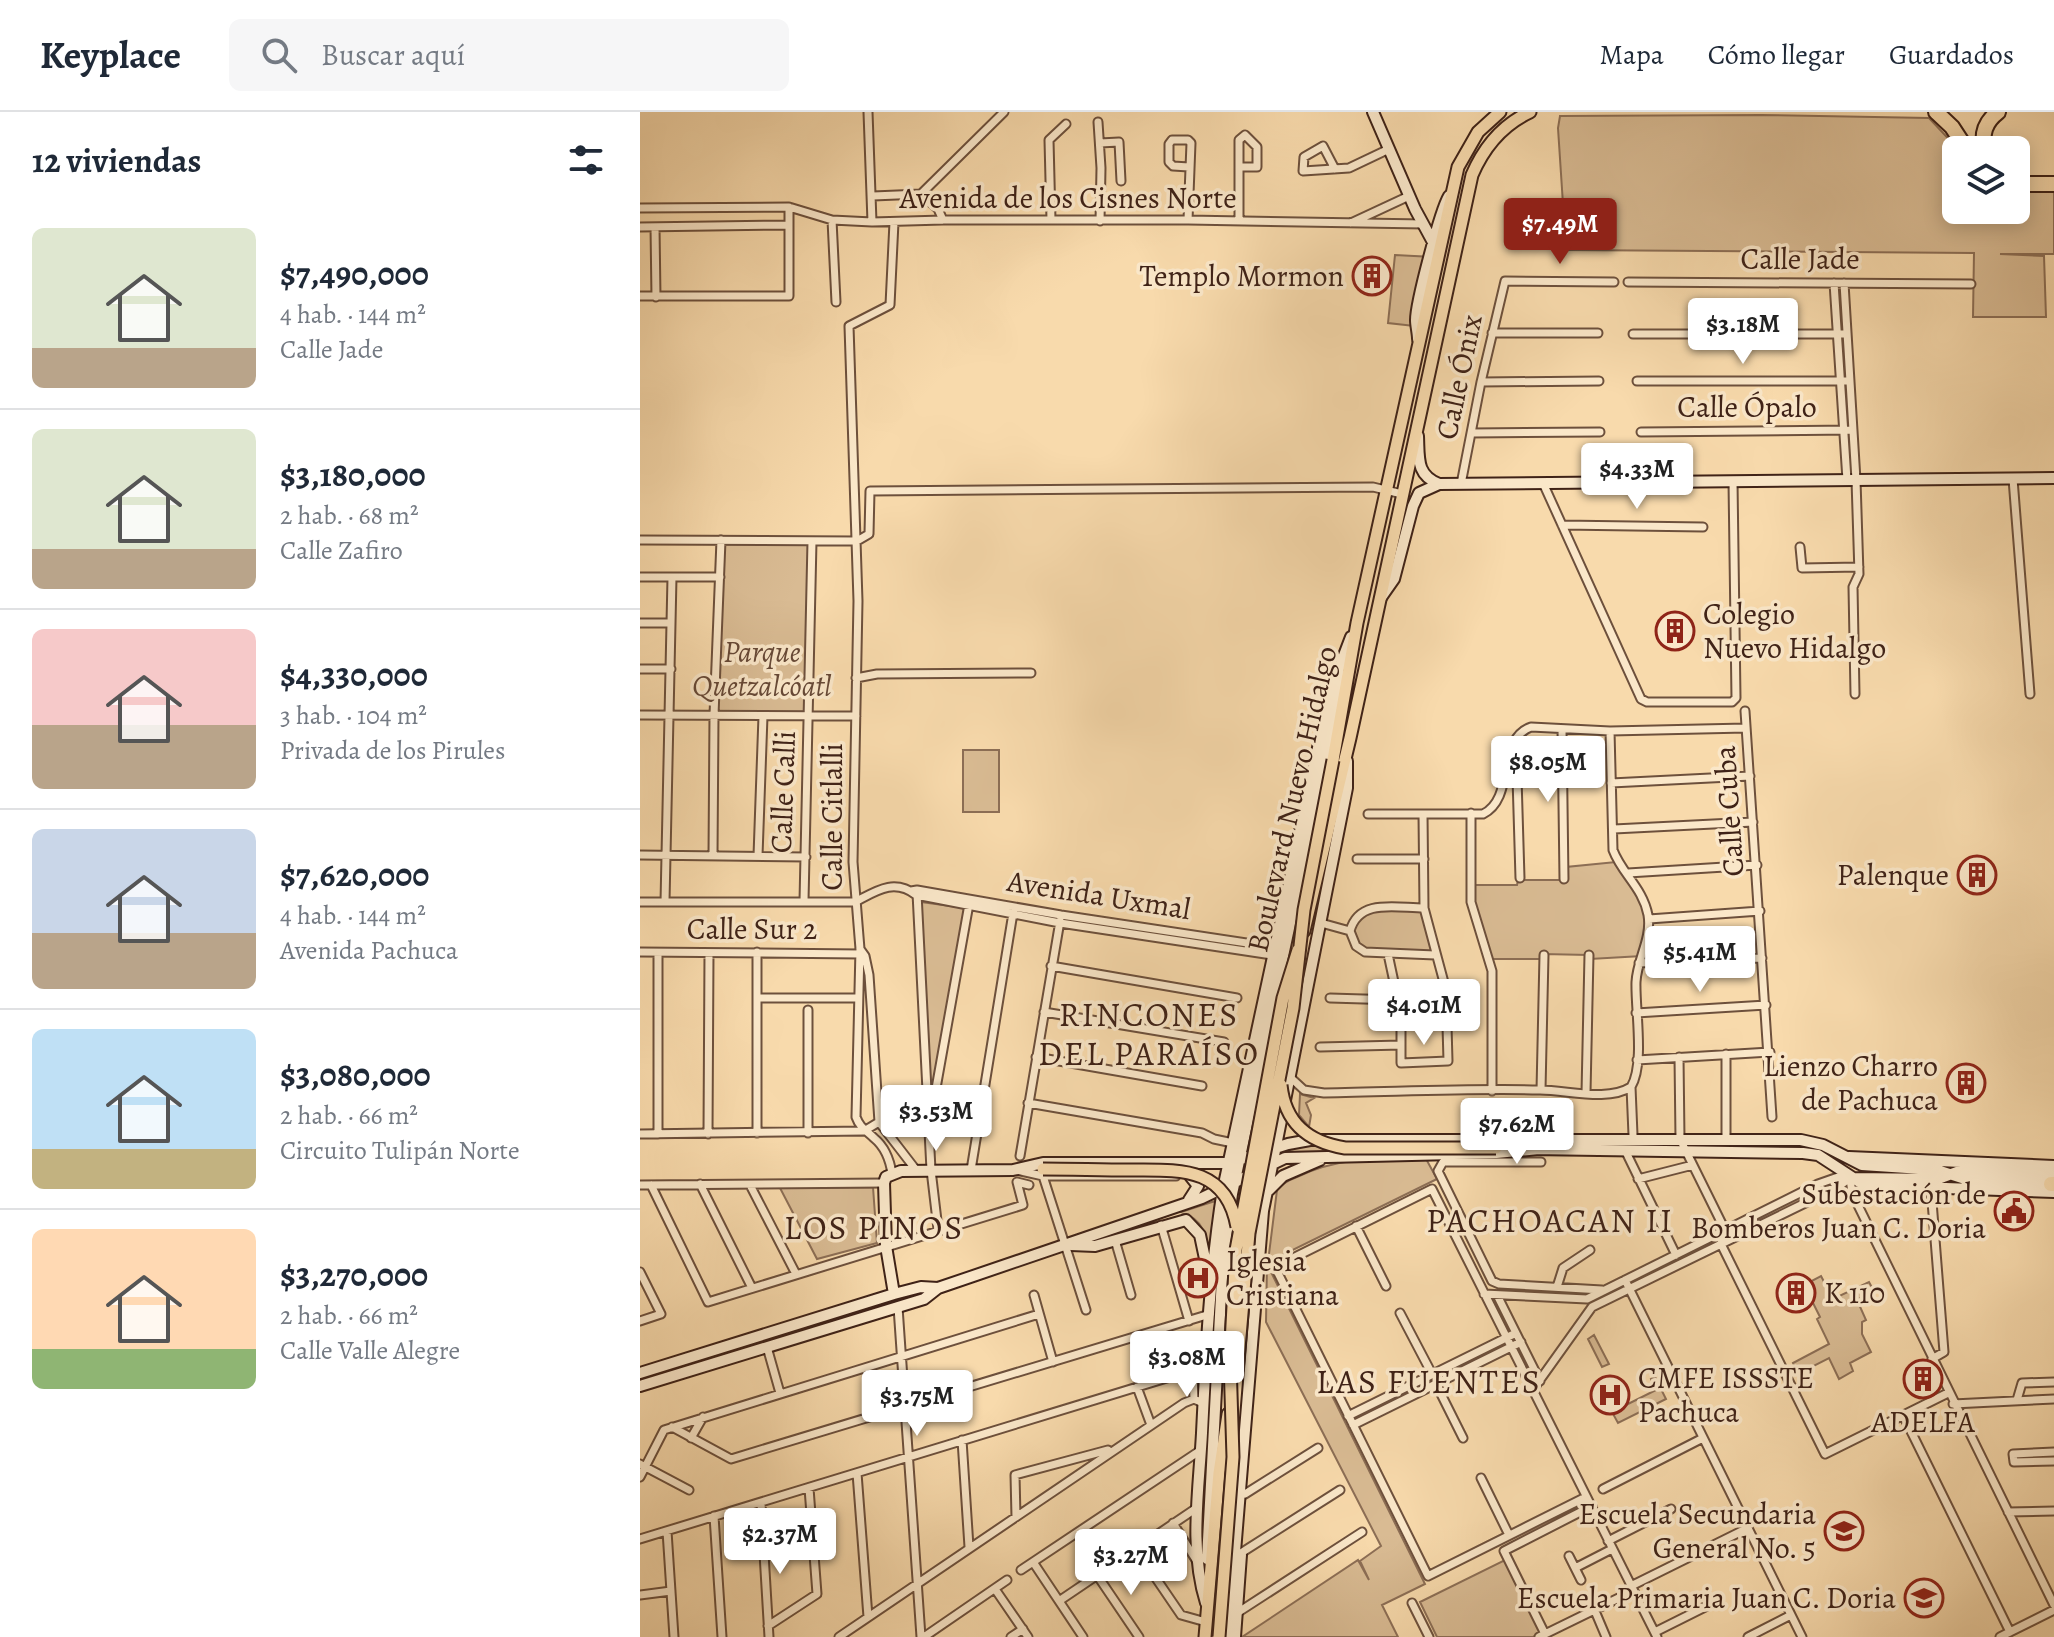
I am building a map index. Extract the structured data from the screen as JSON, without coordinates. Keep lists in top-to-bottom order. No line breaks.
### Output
{"streets":{"main road":["Boulevard Nuevo Hidalgo"],"street":["Avenida de los Cisnes Norte","Calle Jade","Calle Ónix","Calle Ópalo","Calle Calli","Calle Cuba","Calle Citlalli","Avenida Uxmal","Calle Sur 2"]},"crossings":[["Avenida de los Cisnes Norte","Calle Citlalli"],["Calle Citlalli","Avenida Uxmal"],["Calle Citlalli","Calle Sur 2"]],"districts":["RINCONES DEL PARAÍSO","PACHOACAN II","LOS PINOS","LAS FUENTES"],"parks":["Parque Quetzalcóatl"],"places":{"building":["Templo Mormon","Colegio Nuevo Hidalgo","Palenque","Lienzo Charro de Pachuca","K 110","ADELFA"],"public building":["Subestación de Bomberos Juan C. Doria"],"hospital":["Iglesia Cristiana","CMFE ISSSTE Pachuca"],"school or university":["Escuela Secundaria General No. 5","Escuela Primaria Juan C. Doria"]},"page":{"header":"Keyplace","search":"Buscar aquí","nav":["Mapa","Cómo llegar","Guardados"],"heading":"12 viviendas","price":["$7.49M","$3.18M","$4.33M","$8.05M","$5.41M","$4.01M","$3.53M","$7.62M","$3.08M","$3.75M","$2.37M","$3.27M"],"list":[{"name":"$7,490,000","note":"4 hab. · 144 m² · Calle Jade"},{"name":"$3,180,000","note":"2 hab. · 68 m² · Calle Zafiro"},{"name":"$4,330,000","note":"3 hab. · 104 m² · Privada de los Pirules"},{"name":"$7,620,000","note":"4 hab. · 144 m² · Avenida Pachuca"},{"name":"$3,080,000","note":"2 hab. · 66 m² · Circuito Tulipán Norte"},{"name":"$3,270,000","note":"2 hab. · 66 m² · Calle Valle Alegre"}]}}
